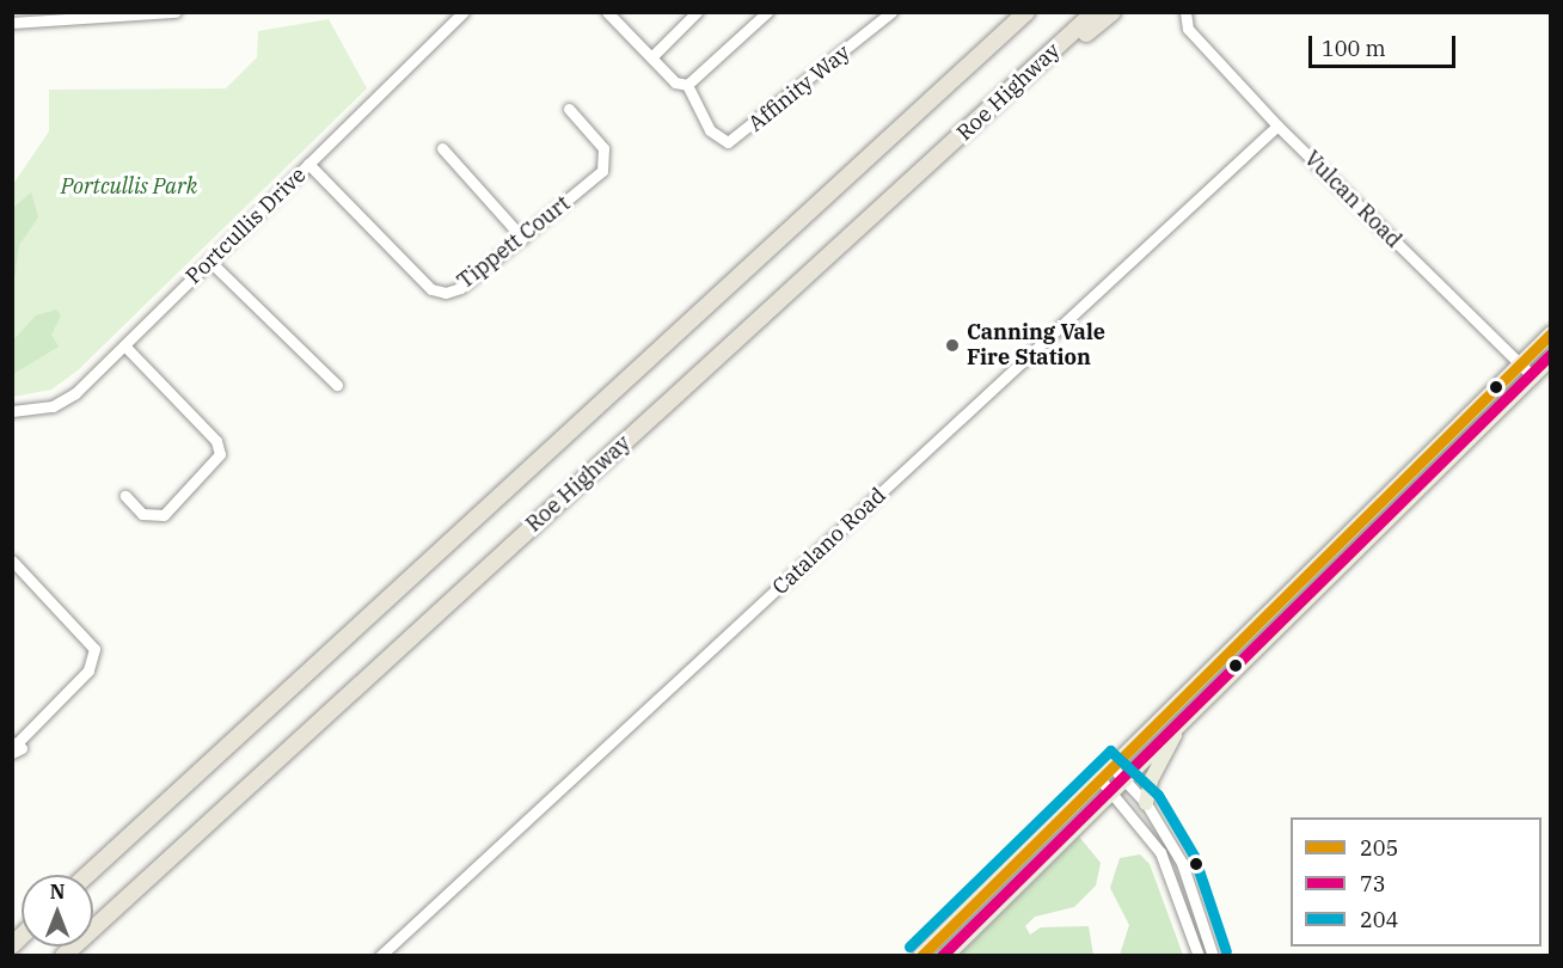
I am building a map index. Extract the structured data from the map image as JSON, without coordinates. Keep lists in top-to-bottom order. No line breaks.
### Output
{"streets":{"highway":["Roe Highway"],"street":["Affinity Way","Vulcan Road","Portcullis Drive","Tippett Court","Catalano Road"]},"crossings":[["Vulcan Road","Catalano Road"],["Portcullis Drive","Tippett Court"]],"parks":["Portcullis Park"],"places":["Canning Vale Fire Station"],"lines":["transit line 205","transit line 73","transit line 204"],"legend":["205","73","204"],"scale_bar":"100 m","north":"top"}
